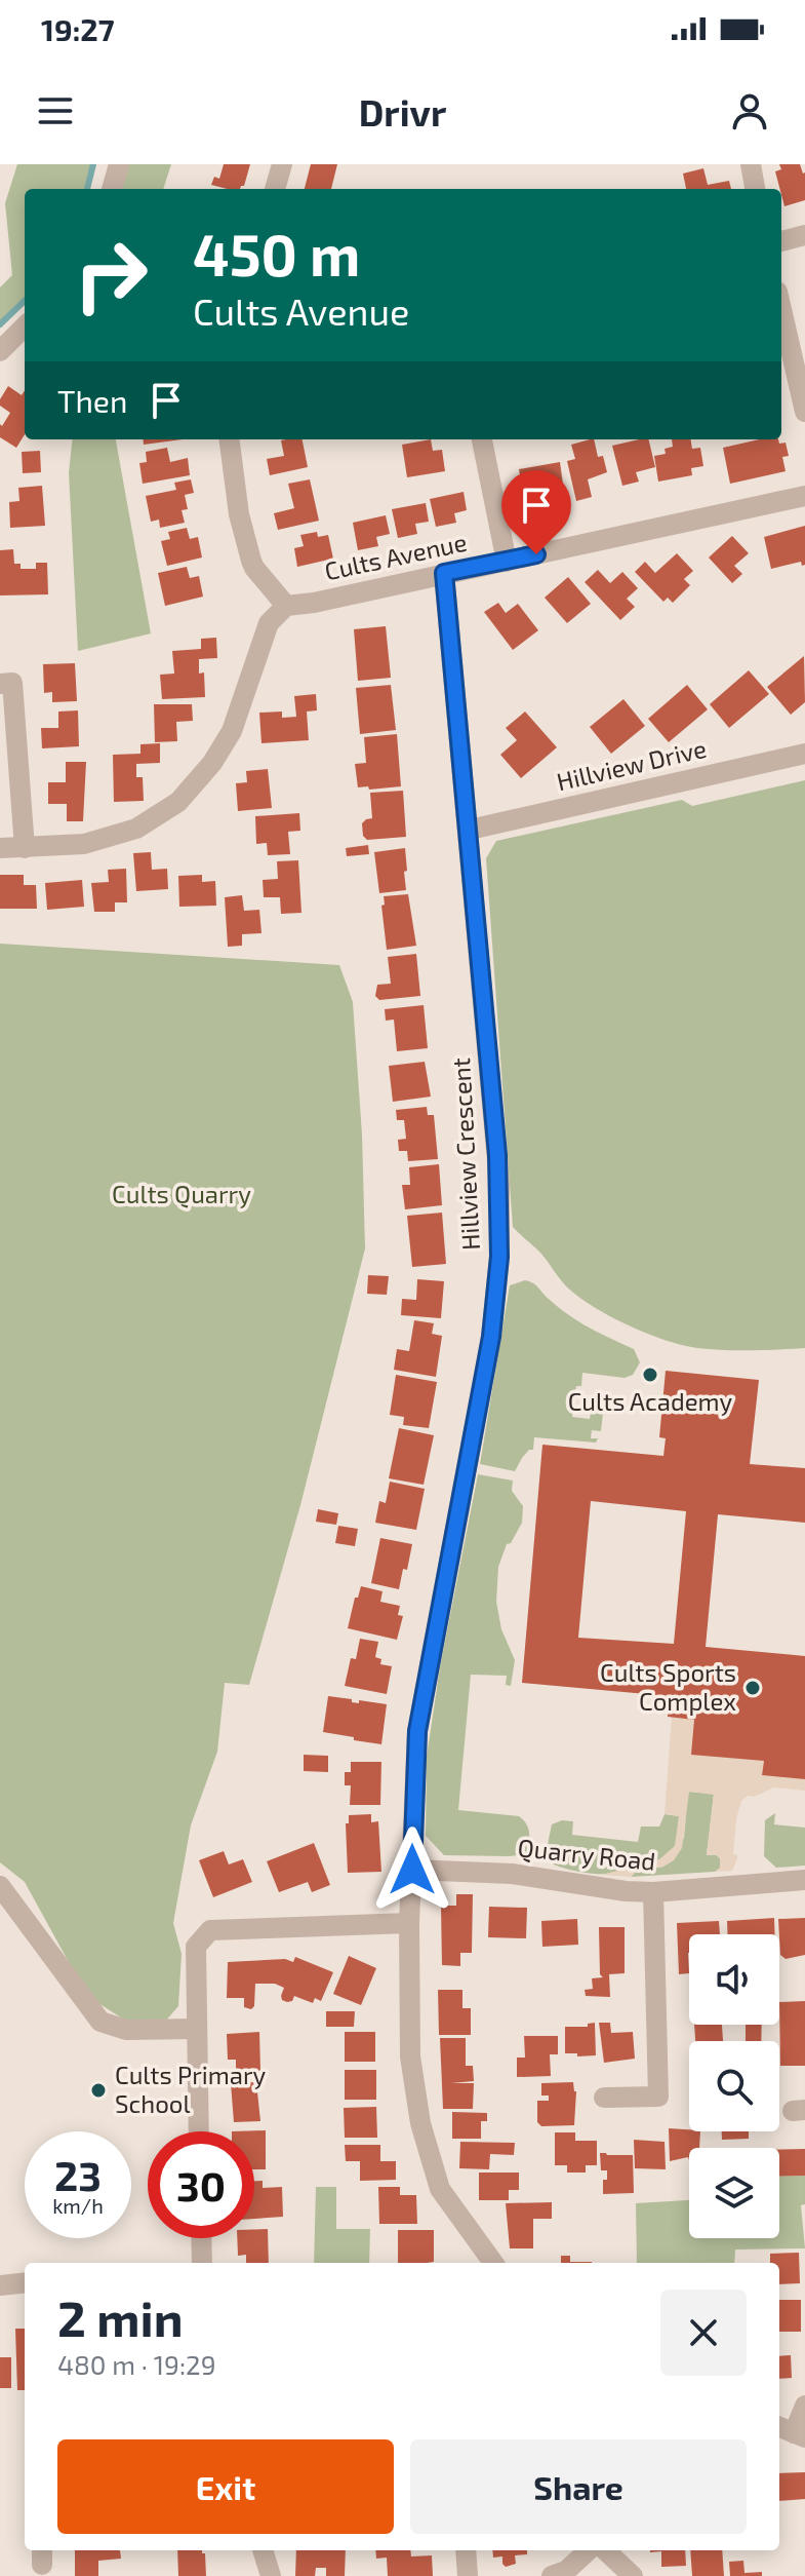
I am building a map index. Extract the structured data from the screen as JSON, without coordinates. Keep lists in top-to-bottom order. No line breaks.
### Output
{"streets":{"street":["Cults Avenue","Hillview Drive","Hillview Crescent","Quarry Road"]},"crossings":[["Cults Avenue","Hillview Crescent"],["Hillview Drive","Hillview Crescent"],["Hillview Crescent","Quarry Road"]],"parks":["Cults Quarry"],"places":["Cults Academy","Cults Sports Complex","Cults Primary School"],"page":{"status":"19:27","header":"Drivr","turn":["450 m","Cults Avenue"],"then":"Then","speed":"23 km/h","limit":"30","heading":["2 min","480 m · 19:29"],"buttons":["Exit","Share"]}}
